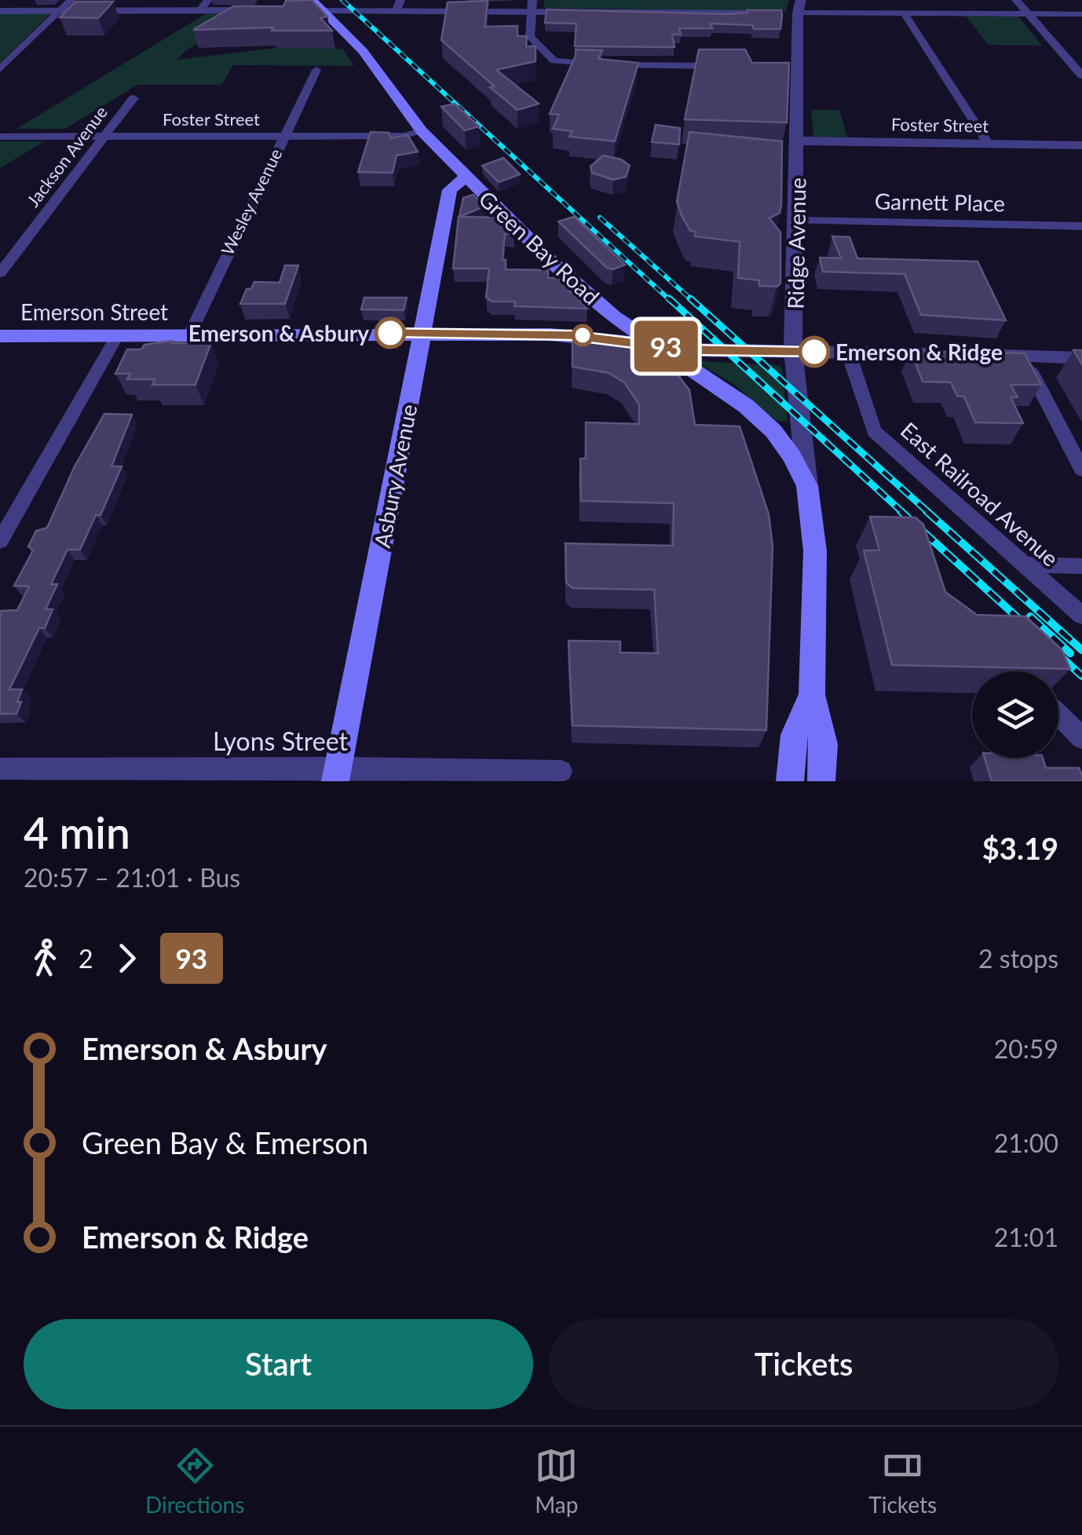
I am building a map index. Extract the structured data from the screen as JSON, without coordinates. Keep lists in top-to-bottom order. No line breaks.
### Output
{"streets":{"main road":["Green Bay Road","Emerson Street","Asbury Avenue"],"street":["Foster Street","Jackson Avenue","Wesley Avenue","Garnett Place","Ridge Avenue","East Railroad Avenue","Lyons Street"]},"crossings":[["Foster Street","Jackson Avenue"],["Foster Street","Wesley Avenue"],["Foster Street","Ridge Avenue"],["Foster Street","Green Bay Road"],["Wesley Avenue","Emerson Street"],["Garnett Place","Ridge Avenue"],["Ridge Avenue","Green Bay Road"],["Ridge Avenue","Emerson Street"],["Green Bay Road","Emerson Street"],["Green Bay Road","Asbury Avenue"],["Emerson Street","Asbury Avenue"],["Emerson Street","East Railroad Avenue"],["Asbury Avenue","Lyons Street"]],"places":["Emerson & Asbury","Emerson & Ridge"],"lines":["bus line 93"],"page":{"on_map":"93","heading":["4 min","20:57 – 21:01 · Bus","$3.19"],"legs":["2","93","2 stops"],"list":[{"name":"Emerson & Asbury","value":"20:59"},{"name":"Green Bay & Emerson","value":"21:00"},{"name":"Emerson & Ridge","value":"21:01"}],"buttons":["Start","Tickets"],"tabs":["Directions","Map","Tickets"]}}
